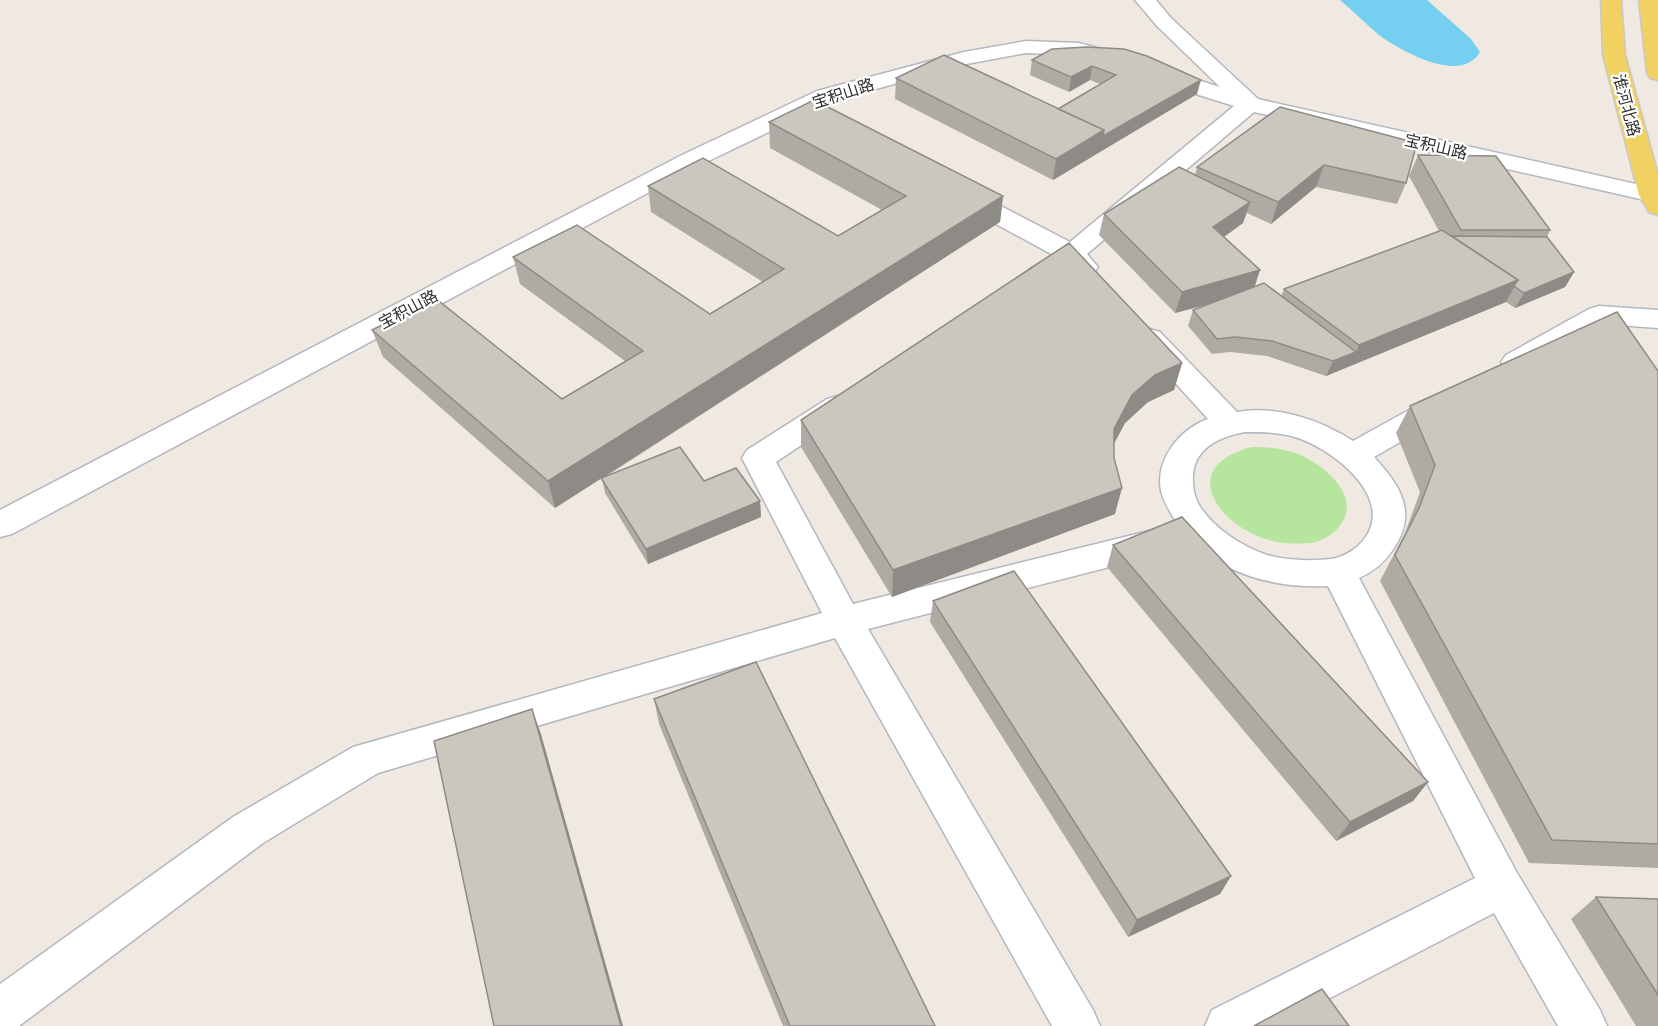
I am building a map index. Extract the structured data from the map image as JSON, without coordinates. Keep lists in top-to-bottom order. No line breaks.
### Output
{"streets":{"main road":["淮河北路"],"street":["宝积山路"]},"crossings":[["宝积山路","淮河北路"]]}
